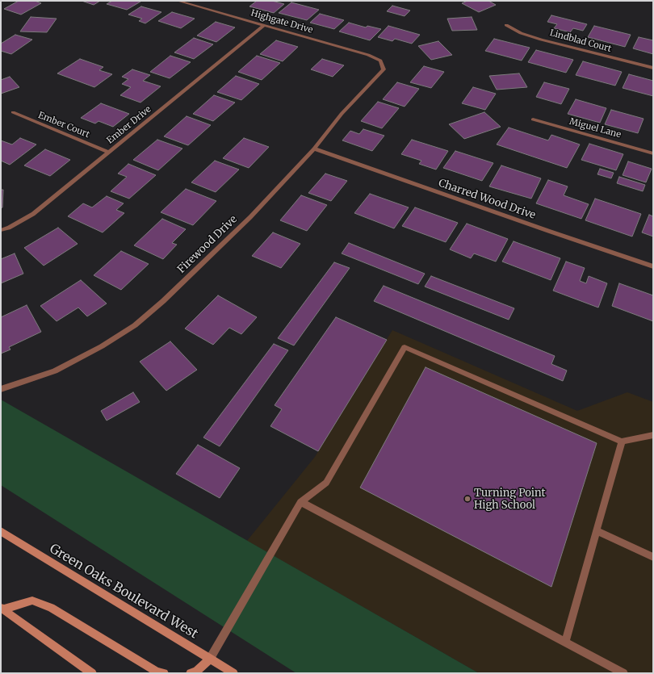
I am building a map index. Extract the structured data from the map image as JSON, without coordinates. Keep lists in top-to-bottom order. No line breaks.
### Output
{"streets":{"main road":["Green Oaks Boulevard West"],"street":["Highgate Drive","Lindblad Court","Ember Court","Ember Drive","Miguel Lane","Charred Wood Drive","Firewood Drive"]},"crossings":[["Highgate Drive","Ember Drive"],["Highgate Drive","Firewood Drive"],["Ember Court","Ember Drive"],["Charred Wood Drive","Firewood Drive"]],"places":["Turning Point High School"]}
